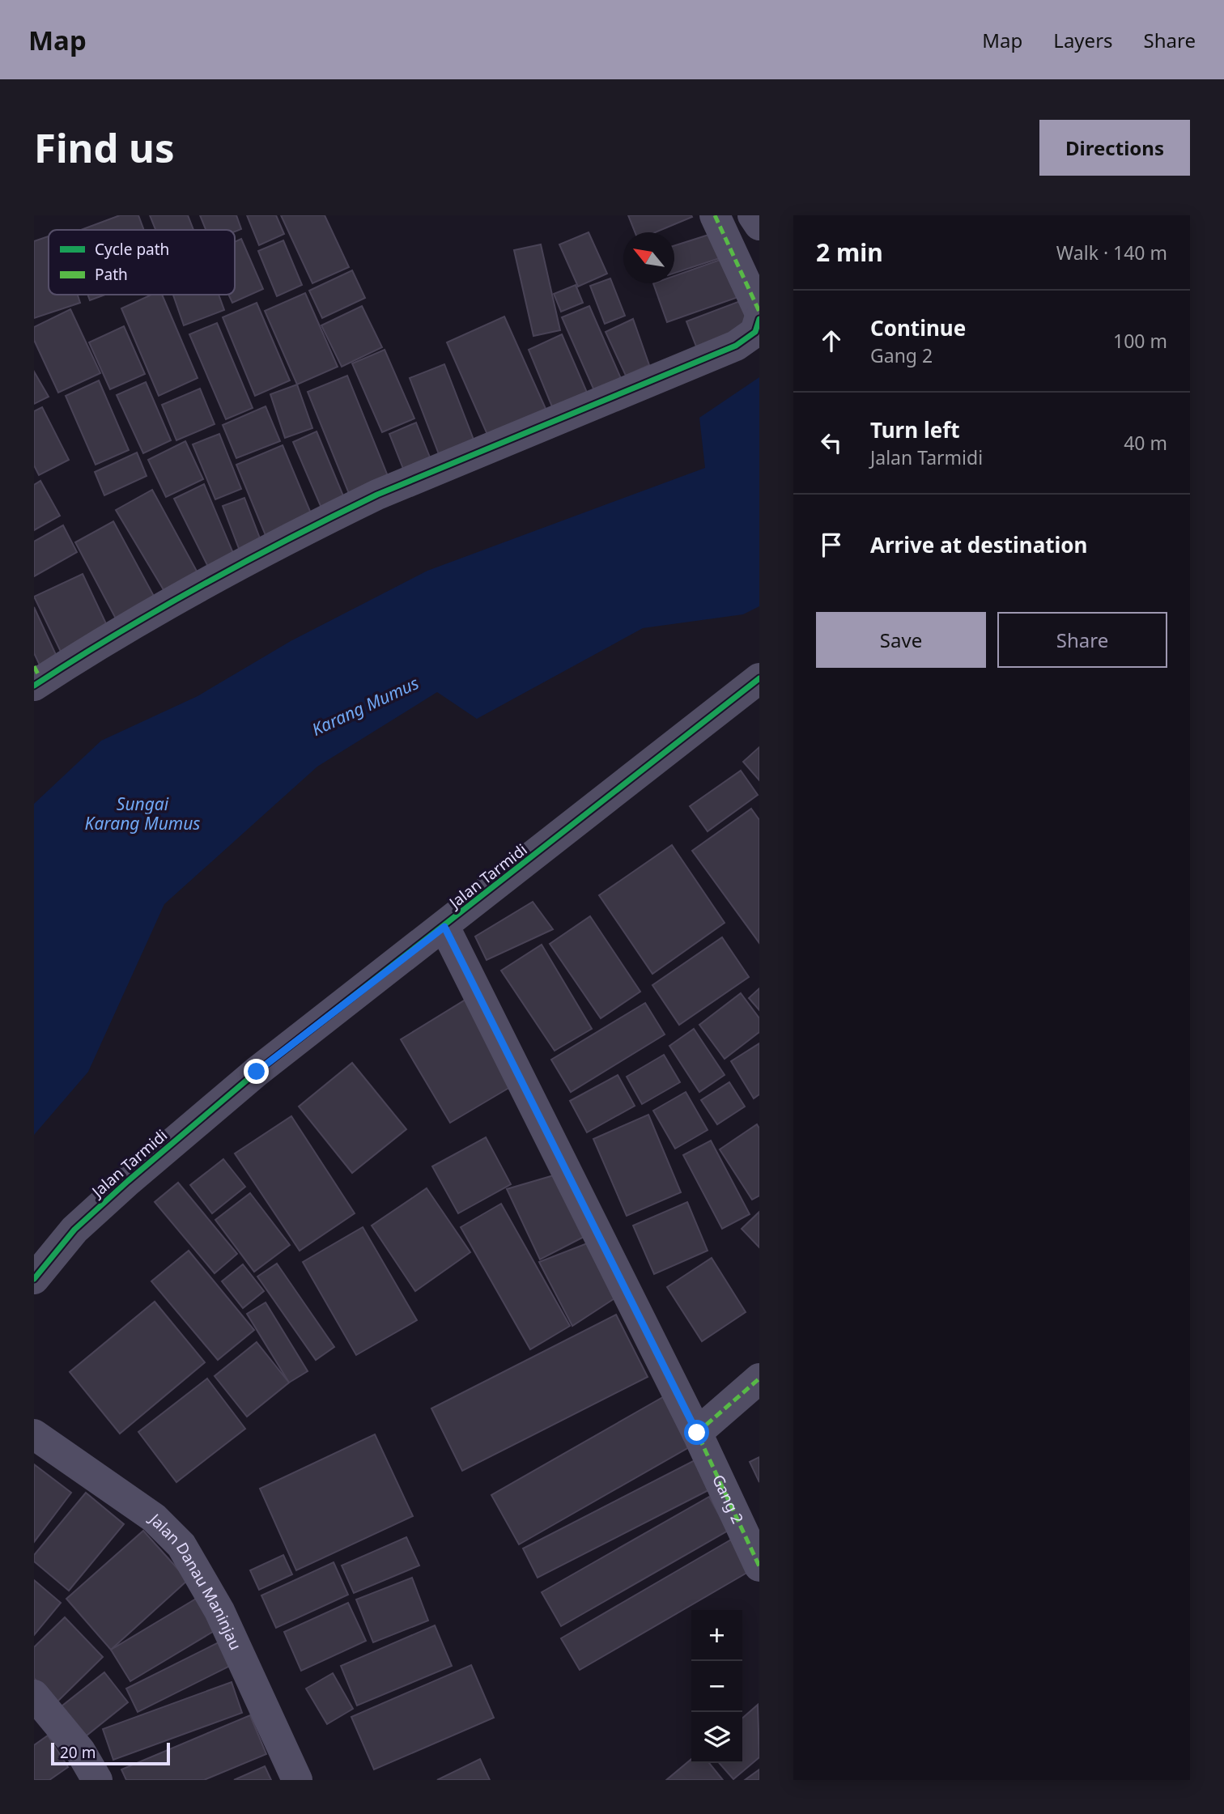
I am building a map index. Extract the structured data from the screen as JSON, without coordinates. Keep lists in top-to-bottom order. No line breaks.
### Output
{"streets":{"street":["Jalan Tarmidi","Gang 2","Jalan Danau Maninjau"]},"crossings":[["Jalan Tarmidi","Gang 2"]],"water":["Karang Mumus","Sungai Karang Mumus"],"legend":["Cycle path","Path"],"scale_bar":"20 m","north":"top left","page":{"header":"Map","nav":["Map","Layers","Share"],"buttons":["Directions",["Save","Share"]],"title":"Find us","heading":["2 min","Walk · 140 m"],"list":[["Continue","Gang 2","100 m"],["Turn left","Jalan Tarmidi","40 m"],"Arrive at destination"],"map_buttons":["+","−"],"scale":"20 m"}}
